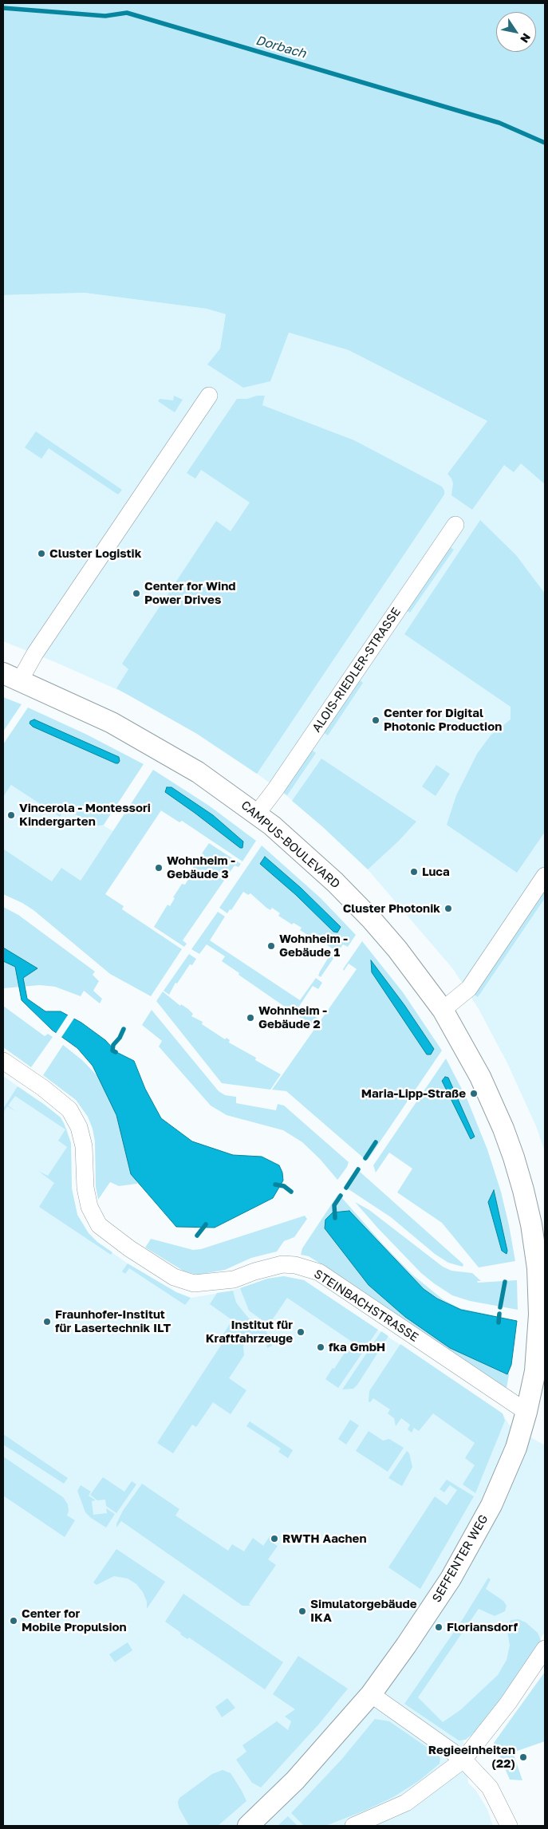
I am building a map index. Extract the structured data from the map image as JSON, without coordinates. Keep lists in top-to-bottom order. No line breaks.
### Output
{"streets":{"street":["ALOIS-RIEDLER-STRASSE","CAMPUS-BOULEVARD","STEINBACHSTRASSE","SEFFENTER WEG"]},"crossings":[["ALOIS-RIEDLER-STRASSE","CAMPUS-BOULEVARD"],["CAMPUS-BOULEVARD","STEINBACHSTRASSE"],["CAMPUS-BOULEVARD","SEFFENTER WEG"],["STEINBACHSTRASSE","SEFFENTER WEG"]],"water":["Dorbach"],"places":["Cluster Logistik","Center for Wind Power Drives","Center for Digital Photonic Production","Vincerola - Montessori Kindergarten","Wohnheim - Gebäude 3","Luca","Cluster Photonik","Wohnheim - Gebäude 1","Wohnheim - Gebäude 2","Maria-Lipp-Straße","Fraunhofer-Institut für Lasertechnik ILT","Institut für Kraftfahrzeuge","fka GmbH","RWTH Aachen","Simulatorgebäude IKA","Center for Mobile Propulsion","Floriansdorf","Regieeinheiten (22)"],"north":"bottom right"}
